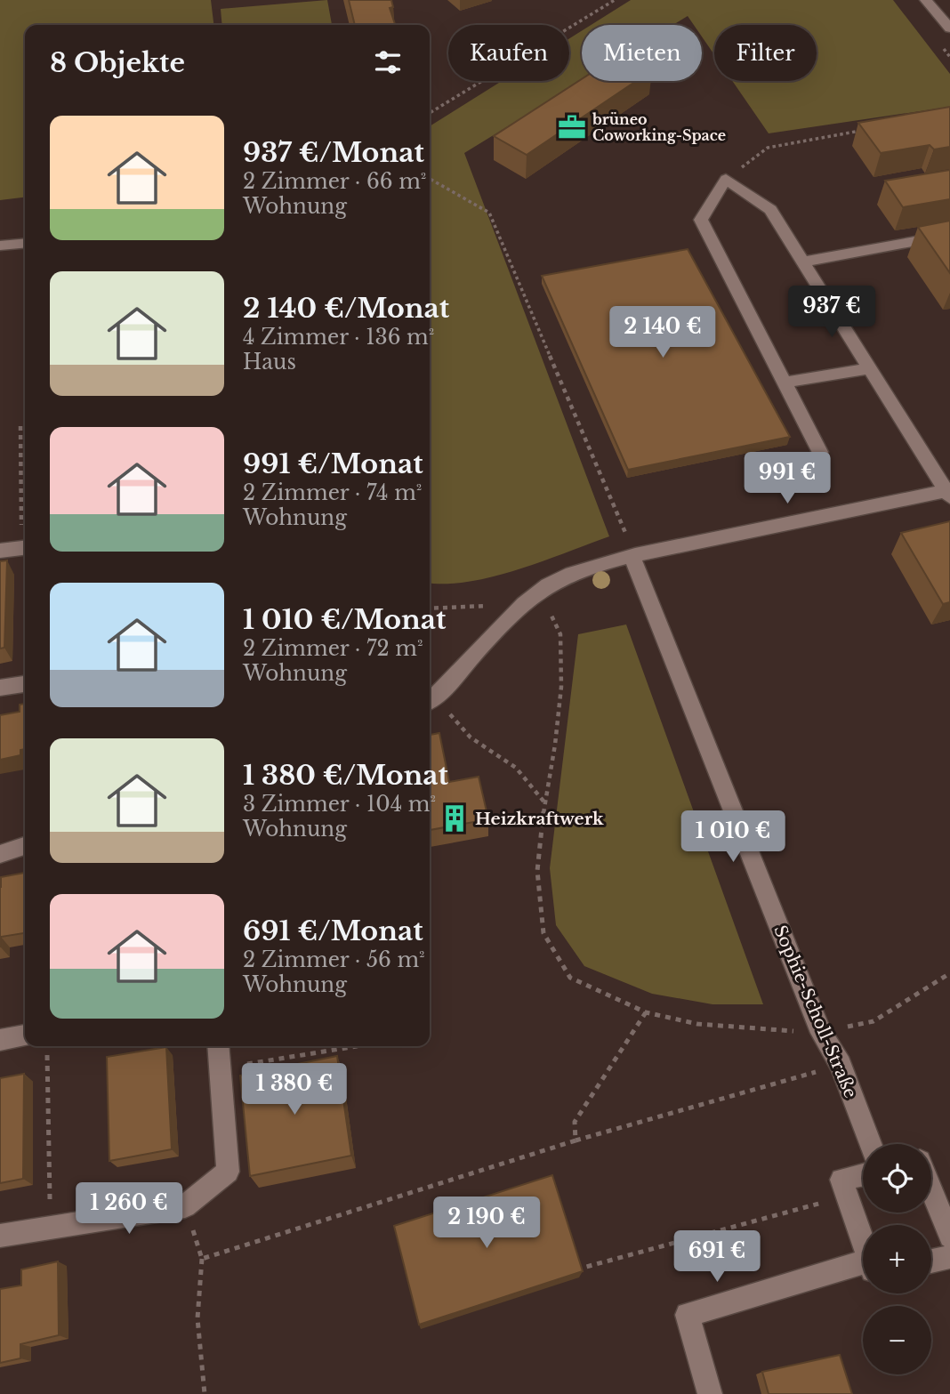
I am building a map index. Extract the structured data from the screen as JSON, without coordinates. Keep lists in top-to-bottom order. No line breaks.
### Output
{"streets":{"street":["Sophie-Scholl-Straße"]},"places":{"office":["brüneo Coworking-Space"],"building":["Heizkraftwerk"]},"page":{"chip":["Kaufen","Mieten","Filter"],"heading":"8 Objekte","list":[{"name":"937 €/Monat","note":"2 Zimmer · 66 m² · Wohnung"},{"name":"2 140 €/Monat","note":"4 Zimmer · 136 m² · Haus"},{"name":"991 €/Monat","note":"2 Zimmer · 74 m² · Wohnung"},{"name":"1 010 €/Monat","note":"2 Zimmer · 72 m² · Wohnung"},{"name":"1 380 €/Monat","note":"3 Zimmer · 104 m² · Wohnung"},{"name":"691 €/Monat","note":"2 Zimmer · 56 m² · Wohnung"}],"price":["937 €","2 140 €","991 €","1 010 €","1 380 €","1 260 €","2 190 €","691 €"],"map_buttons":["+","−"]}}
